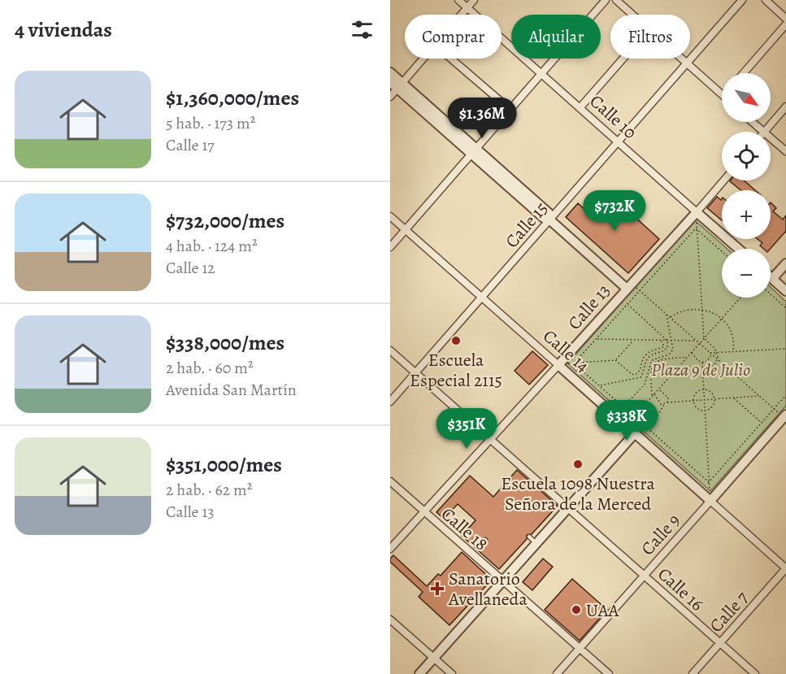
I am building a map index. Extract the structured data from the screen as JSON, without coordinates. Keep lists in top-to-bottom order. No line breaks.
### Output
{"streets":{"street":["Calle 10","Calle 15","Calle 13","Calle 14","Calle 18","Calle 9","Calle 16","Calle 7"]},"crossings":[["Calle 10","Calle 15"],["Calle 10","Calle 13"],["Calle 15","Calle 14"],["Calle 15","Calle 16"],["Calle 13","Calle 14"],["Calle 13","Calle 18"],["Calle 13","Calle 16"],["Calle 14","Calle 9"],["Calle 14","Calle 7"],["Calle 18","Calle 9"],["Calle 9","Calle 16"],["Calle 16","Calle 7"]],"parks":["Plaza 9 de Julio"],"places":{"other":["Escuela Especial 2115","Escuela 1098 Nuestra Señora de la Merced","UAA"],"health":["Sanatorio Avellaneda"]},"north":"bottom right","page":{"heading":"4 viviendas","chip":["Comprar","Alquilar","Filtros"],"list":[{"name":"$1,360,000/mes","note":"5 hab. · 173 m² · Calle 17"},{"name":"$732,000/mes","note":"4 hab. · 124 m² · Calle 12"},{"name":"$338,000/mes","note":"2 hab. · 60 m² · Avenida San Martín"},{"name":"$351,000/mes","note":"2 hab. · 62 m² · Calle 13"}],"map_buttons":["+","−"],"price":["$1.36M","$732K","$338K","$351K"]}}
